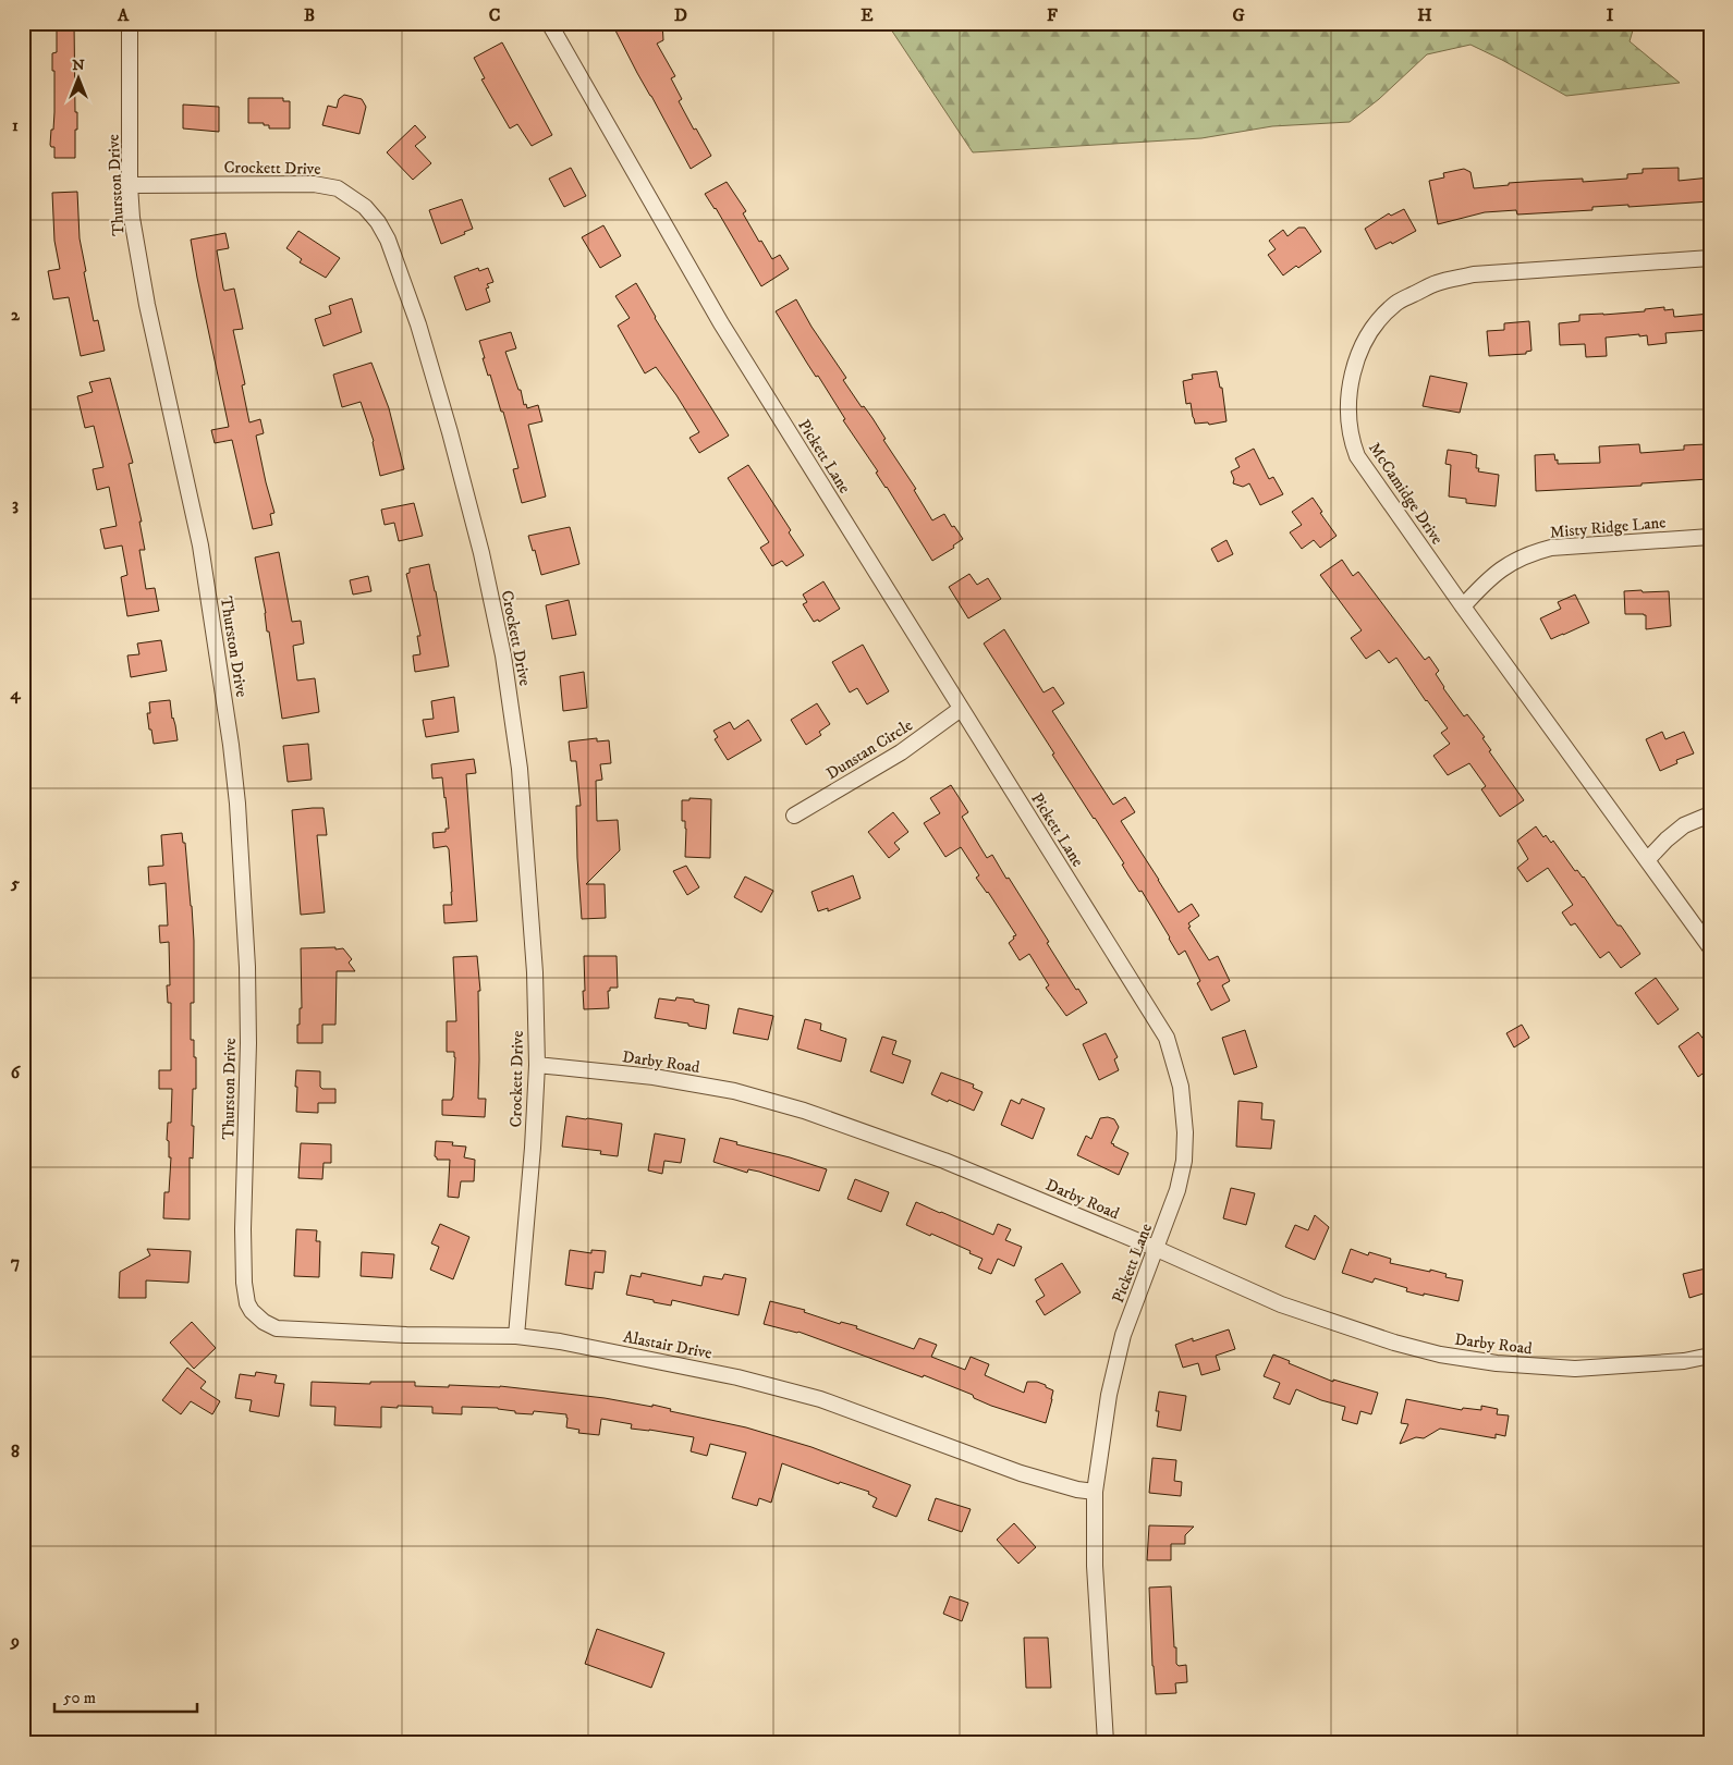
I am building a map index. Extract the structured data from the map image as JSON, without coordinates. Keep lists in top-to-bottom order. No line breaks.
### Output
{"streets":{"street":["Crockett Drive","Thurston Drive","Pickett Lane","McCamidge Drive","Misty Ridge Lane","Dunstan Circle","Darby Road","Alastair Drive"]},"crossings":[["Crockett Drive","Thurston Drive"],["Crockett Drive","Darby Road"],["Crockett Drive","Alastair Drive"],["Thurston Drive","Alastair Drive"],["Pickett Lane","Dunstan Circle"],["Pickett Lane","Darby Road"],["Pickett Lane","Alastair Drive"],["McCamidge Drive","Misty Ridge Lane"]],"scale_bar":"50 m","north":"top","grid":{"columns":["A","B","C","D","E","F","G","H","I"],"rows":["1","2","3","4","5","6","7","8","9"]}}
